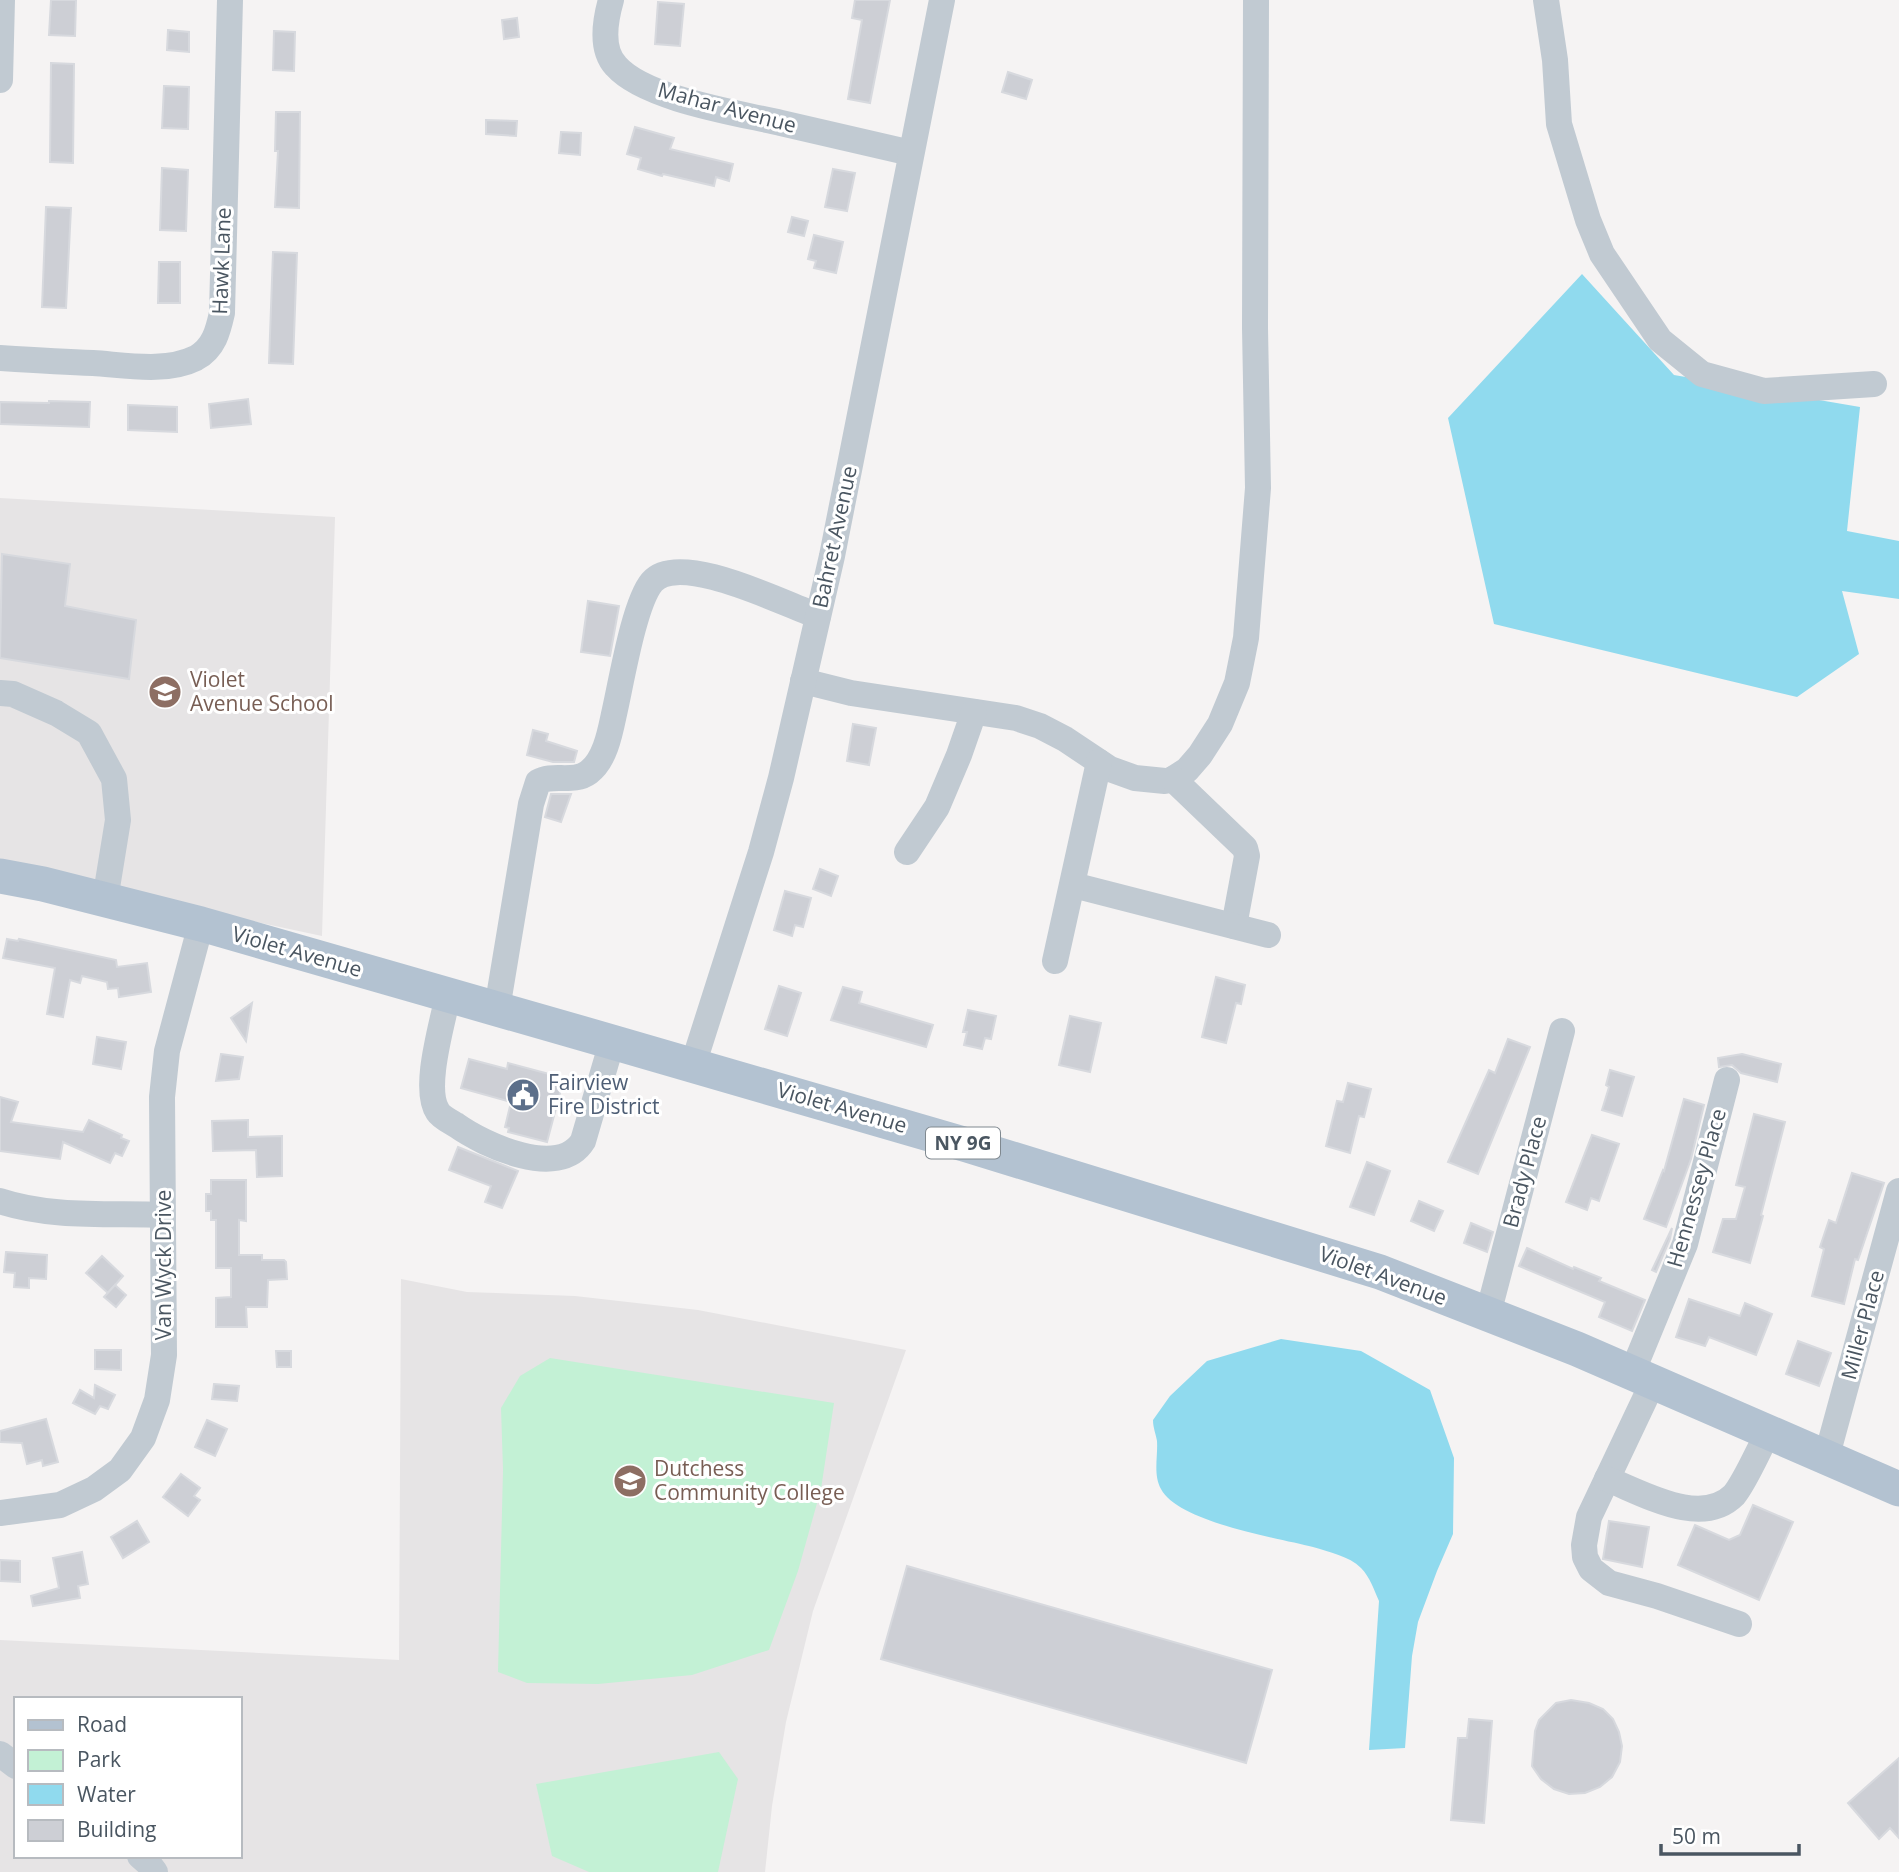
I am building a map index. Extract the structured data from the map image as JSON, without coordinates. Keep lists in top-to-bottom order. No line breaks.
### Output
{"streets":{"main road":["Violet Avenue","NY 9G"],"street":["Mahar Avenue","Hawk Lane","Bahret Avenue","Brady Place","Hennessey Place","Van Wyck Drive","Miller Place"]},"crossings":[["Mahar Avenue","Bahret Avenue"],["Bahret Avenue","Violet Avenue"],["Violet Avenue","Brady Place"],["Violet Avenue","Hennessey Place"],["Violet Avenue","Van Wyck Drive"],["Violet Avenue","Miller Place"]],"places":{"school or university":["Violet Avenue School","Dutchess Community College"],"public building":["Fairview Fire District"]},"legend":["Road","Park","Water","Building"],"scale_bar":"50 m"}
